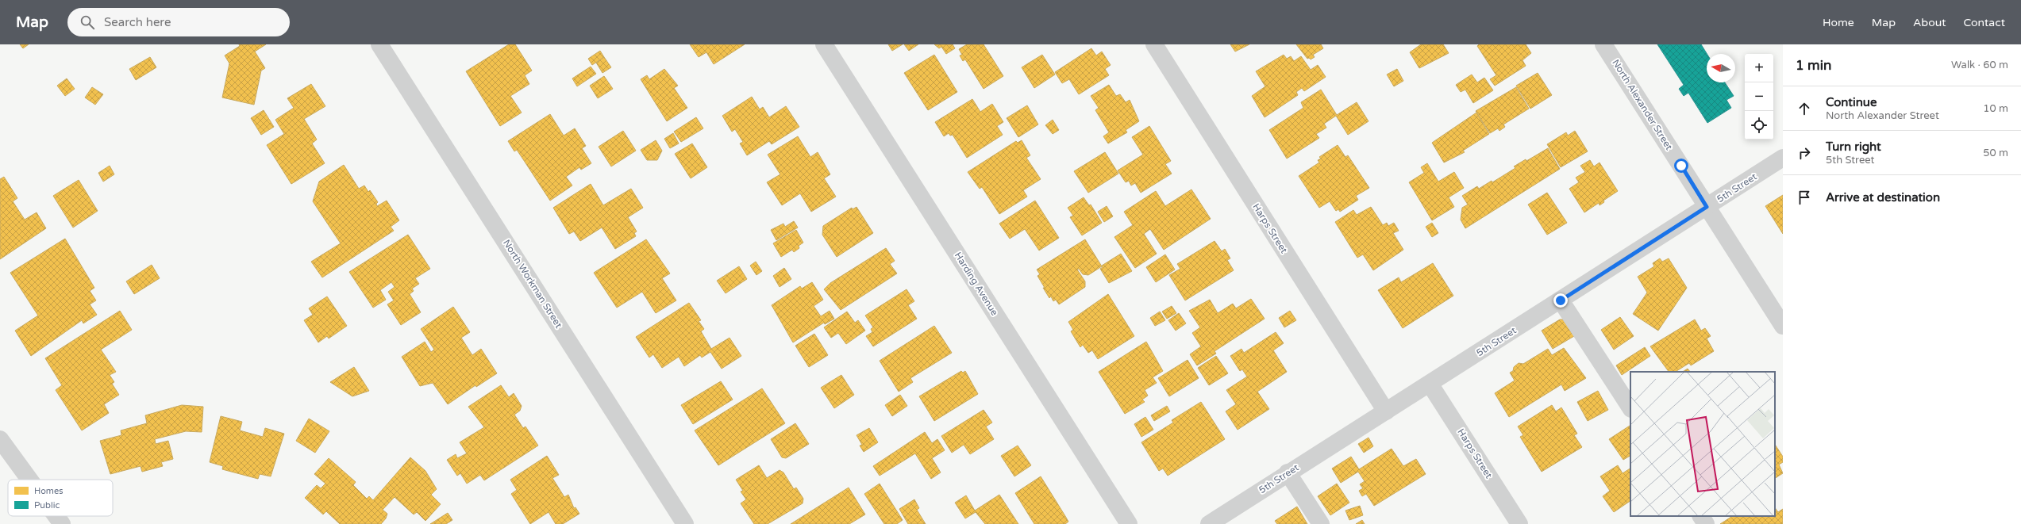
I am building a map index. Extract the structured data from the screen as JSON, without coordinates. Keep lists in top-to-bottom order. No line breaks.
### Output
{"streets":{"street":["North Alexander Street","5th Street","Harps Street","North Workman Street","Harding Avenue"]},"crossings":[["North Alexander Street","5th Street"],["5th Street","Harps Street"]],"legend":["Homes","Public"],"north":"left","page":{"header":"Map","search":"Search here","nav":["Home","Map","About","Contact"],"heading":["1 min","Walk · 60 m"],"map_buttons":["+","−"],"list":[["Continue","North Alexander Street","10 m"],["Turn right","5th Street","50 m"],"Arrive at destination"]}}
